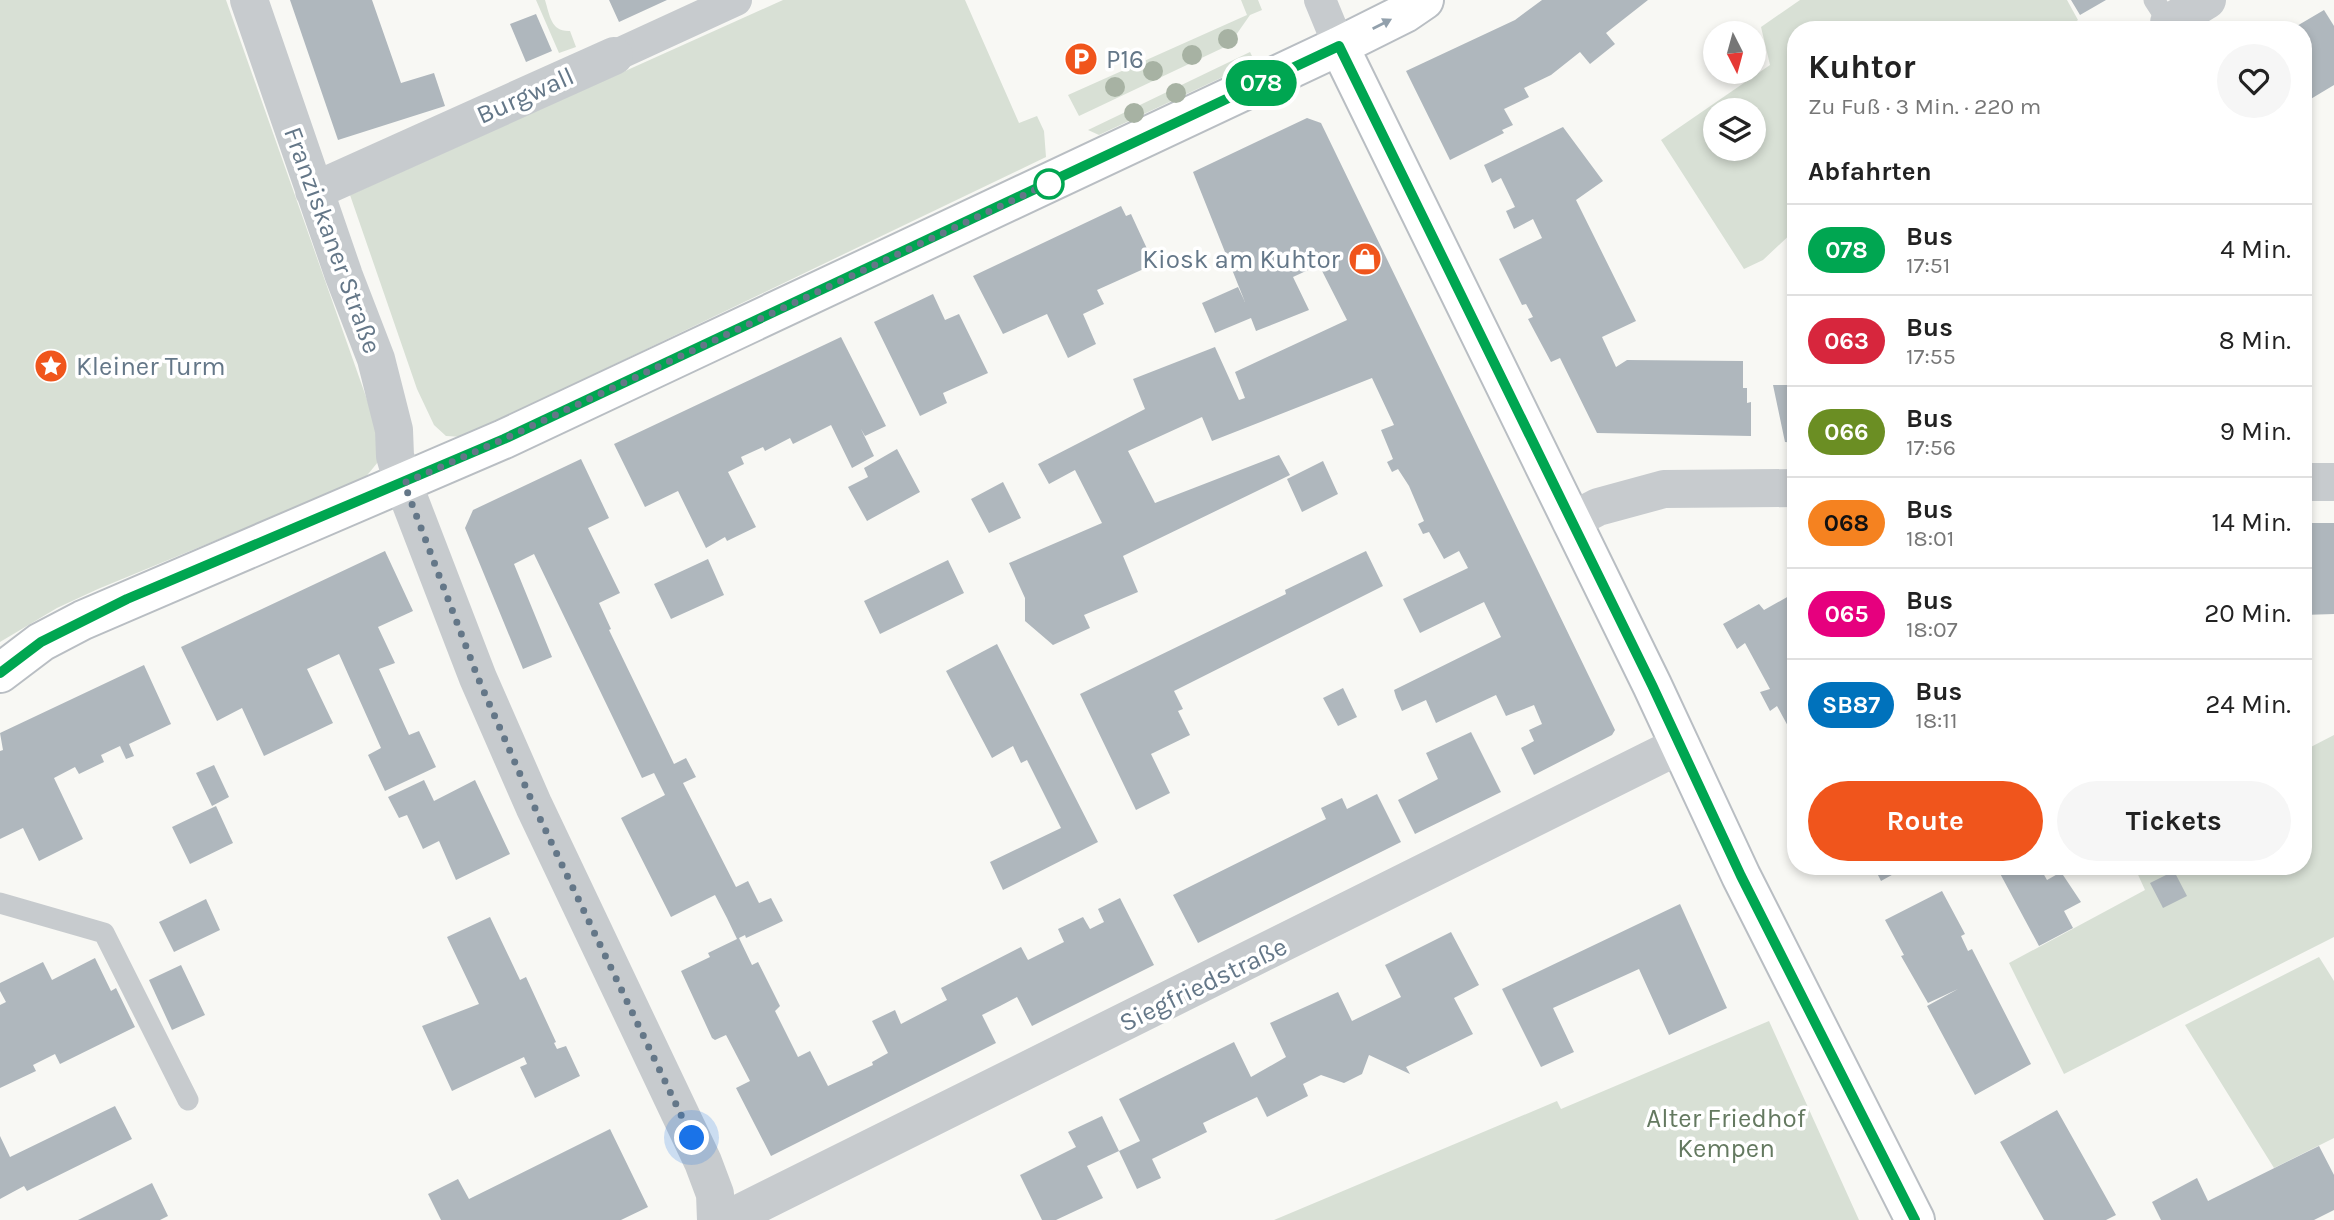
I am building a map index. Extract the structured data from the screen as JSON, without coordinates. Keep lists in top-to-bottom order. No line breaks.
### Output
{"streets":{"street":["Burgwall","Franziskaner Straße","Siegfriedstraße"]},"crossings":[["Burgwall","Franziskaner Straße"]],"parks":["Alter Friedhof Kempen"],"places":{"parking":["P16"],"shop":["Kiosk am Kuhtor"],"place":["Kleiner Turm"]},"lines":["bus line 078"],"north":"bottom","page":{"on_map":"078","heading":[["Kuhtor","Zu Fuß · 3 Min. · 220 m"],"Abfahrten"],"list":[{"mark":"078","name":"Bus","note":"17:51","value":"4 Min."},{"mark":"063","name":"Bus","note":"17:55","value":"8 Min."},{"mark":"066","name":"Bus","note":"17:56","value":"9 Min."},{"mark":"068","name":"Bus","note":"18:01","value":"14 Min."},{"mark":"065","name":"Bus","note":"18:07","value":"20 Min."},{"mark":"SB87","name":"Bus","note":"18:11","value":"24 Min."}],"buttons":["Route","Tickets"]}}
